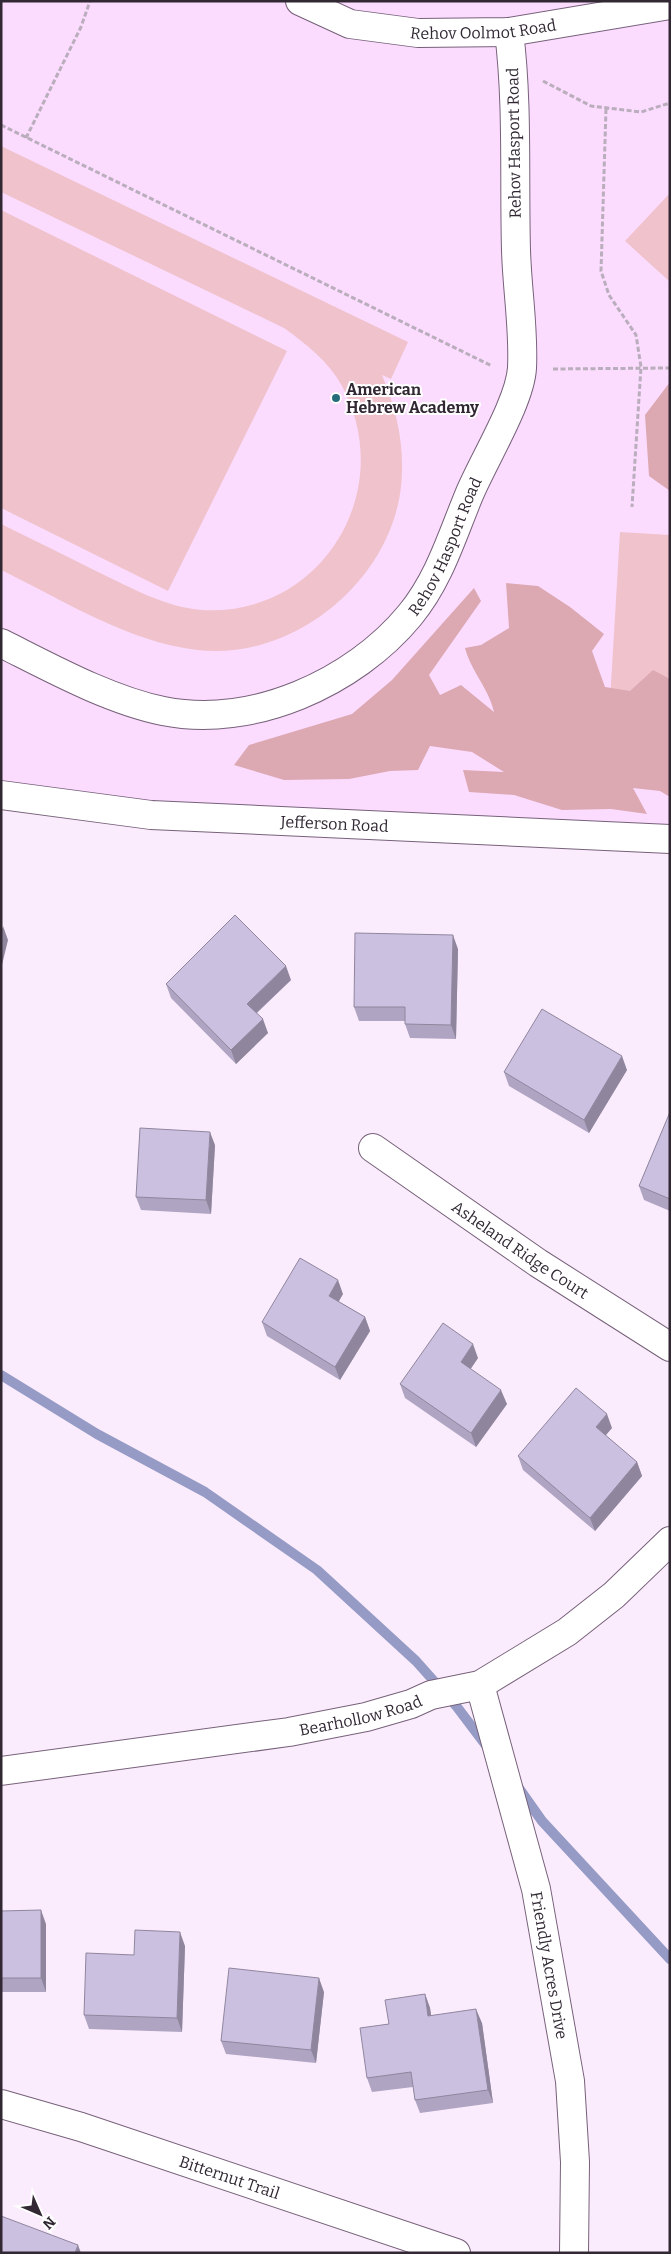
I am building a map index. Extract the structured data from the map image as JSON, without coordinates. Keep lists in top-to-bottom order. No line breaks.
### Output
{"streets":{"street":["Rehov Oolmot Road","Rehov Hasport Road","Jefferson Road","Asheland Ridge Court","Bearhollow Road","Friendly Acres Drive","Bitternut Trail"]},"crossings":[["Rehov Oolmot Road","Rehov Hasport Road"],["Bearhollow Road","Friendly Acres Drive"]],"places":["American Hebrew Academy"],"north":"bottom right"}
